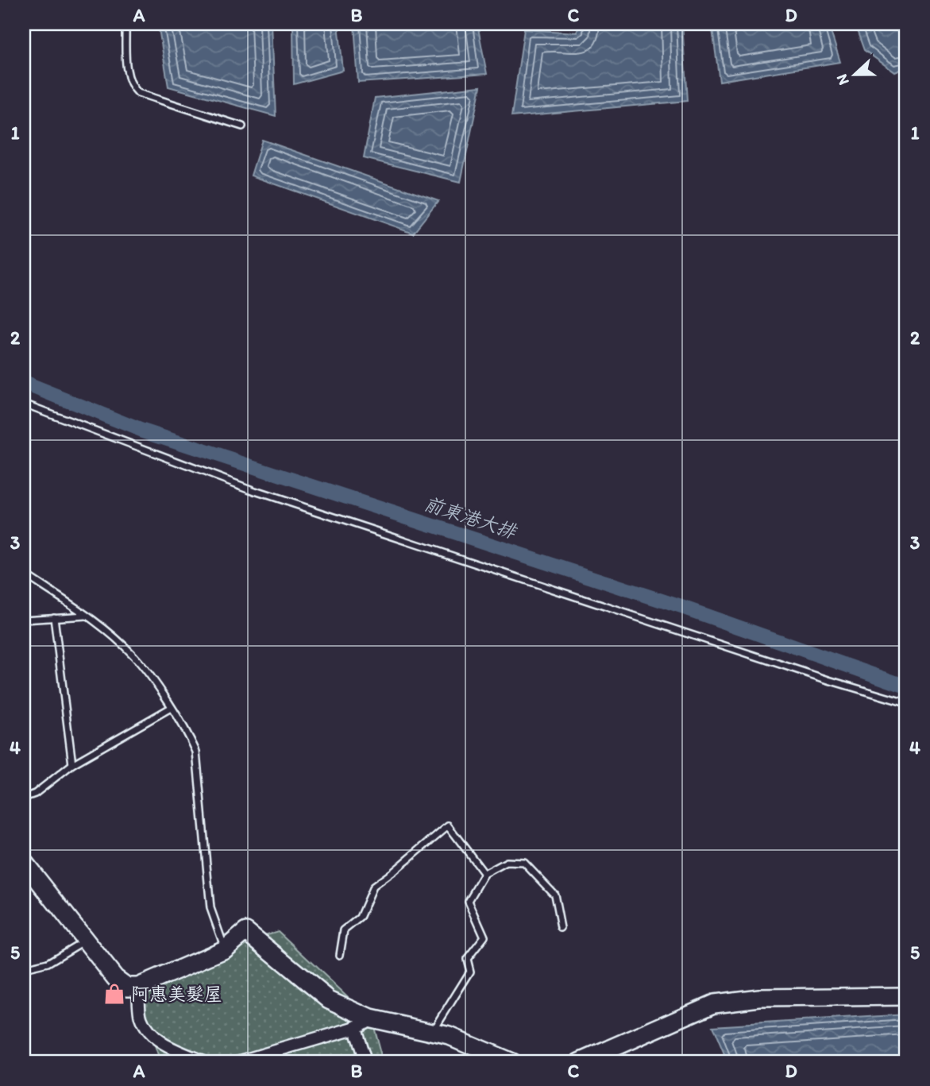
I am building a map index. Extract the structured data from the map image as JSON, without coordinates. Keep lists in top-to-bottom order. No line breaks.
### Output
{"water":["前東港大排"],"places":{"shop":["阿惠美髮屋"]},"north":"left","grid":{"columns":["A","B","C","D"],"rows":["1","2","3","4","5"]}}
